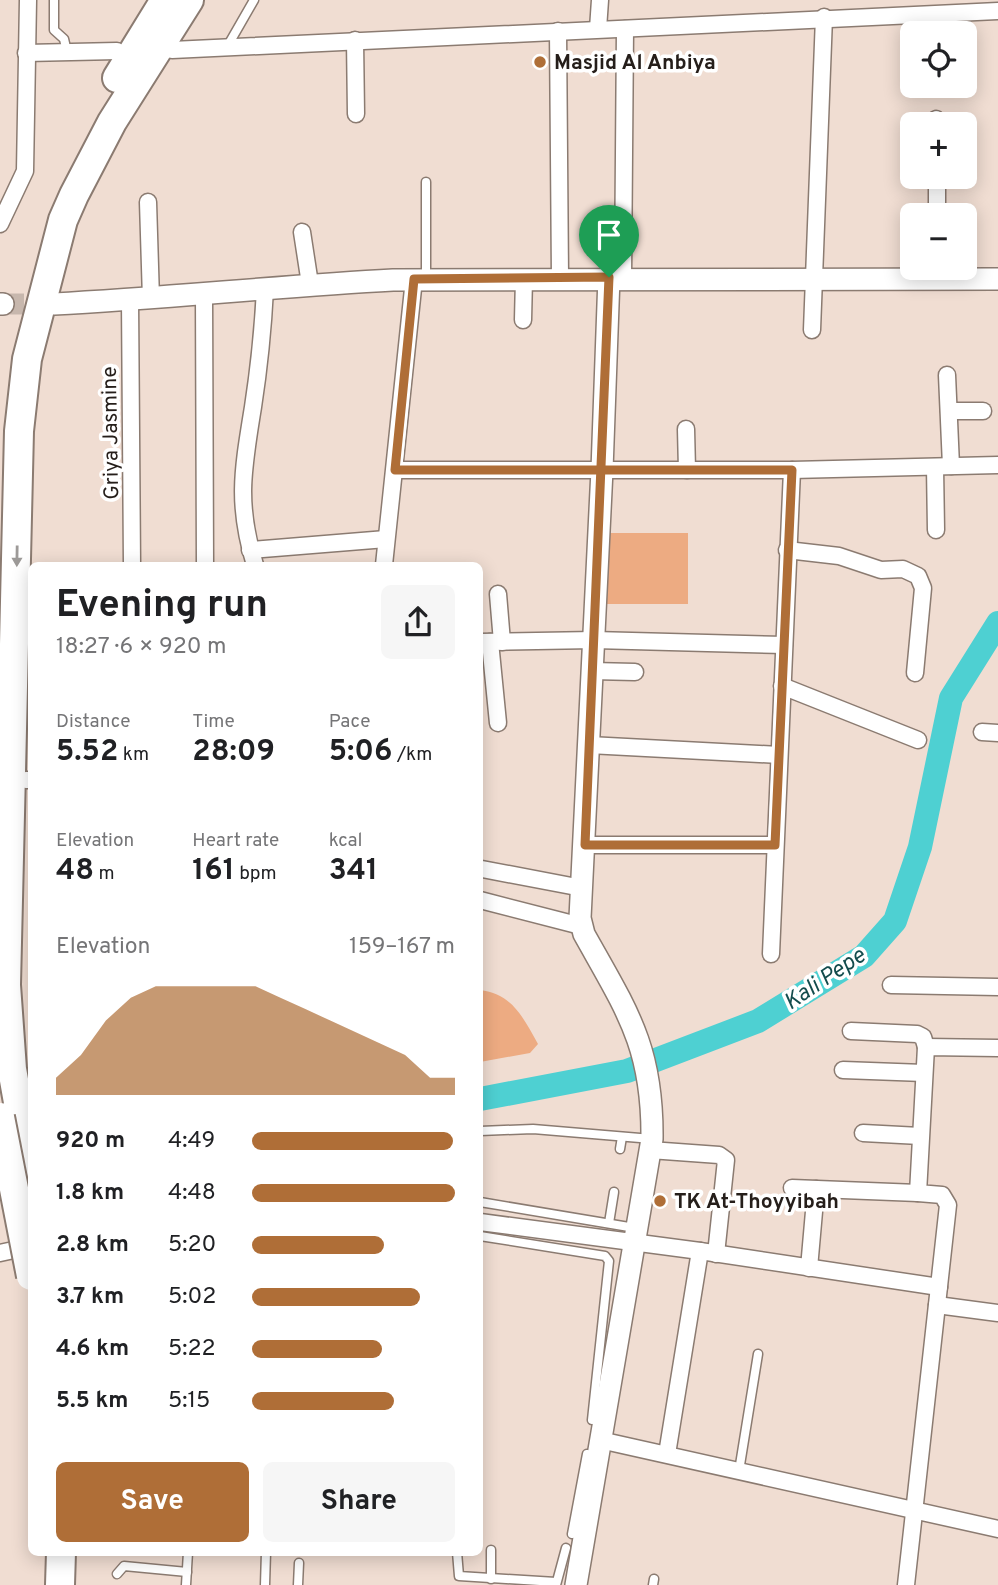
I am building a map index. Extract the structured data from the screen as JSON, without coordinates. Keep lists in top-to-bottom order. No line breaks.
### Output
{"streets":{"street":["Griya Jasmine"]},"water":["Kali Pepe"],"places":["Masjid Al Anbiya","TK At-Thoyyibah"],"page":{"map_buttons":["+","−"],"heading":["Evening run","18:27 · 6 × 920 m"],"stats":[["Distance","5.52 km"],["Time","28:09"],["Pace","5:06 /km"],["Elevation","48 m"],["Heart rate","161 bpm"],["kcal","341"]],"chart":["Elevation","159–167 m"],"list":[{"name":"920 m","note":"4:49"},{"name":"1.8 km","note":"4:48"},{"name":"2.8 km","note":"5:20"},{"name":"3.7 km","note":"5:02"},{"name":"4.6 km","note":"5:22"},{"name":"5.5 km","note":"5:15"}],"buttons":["Save","Share"]}}
